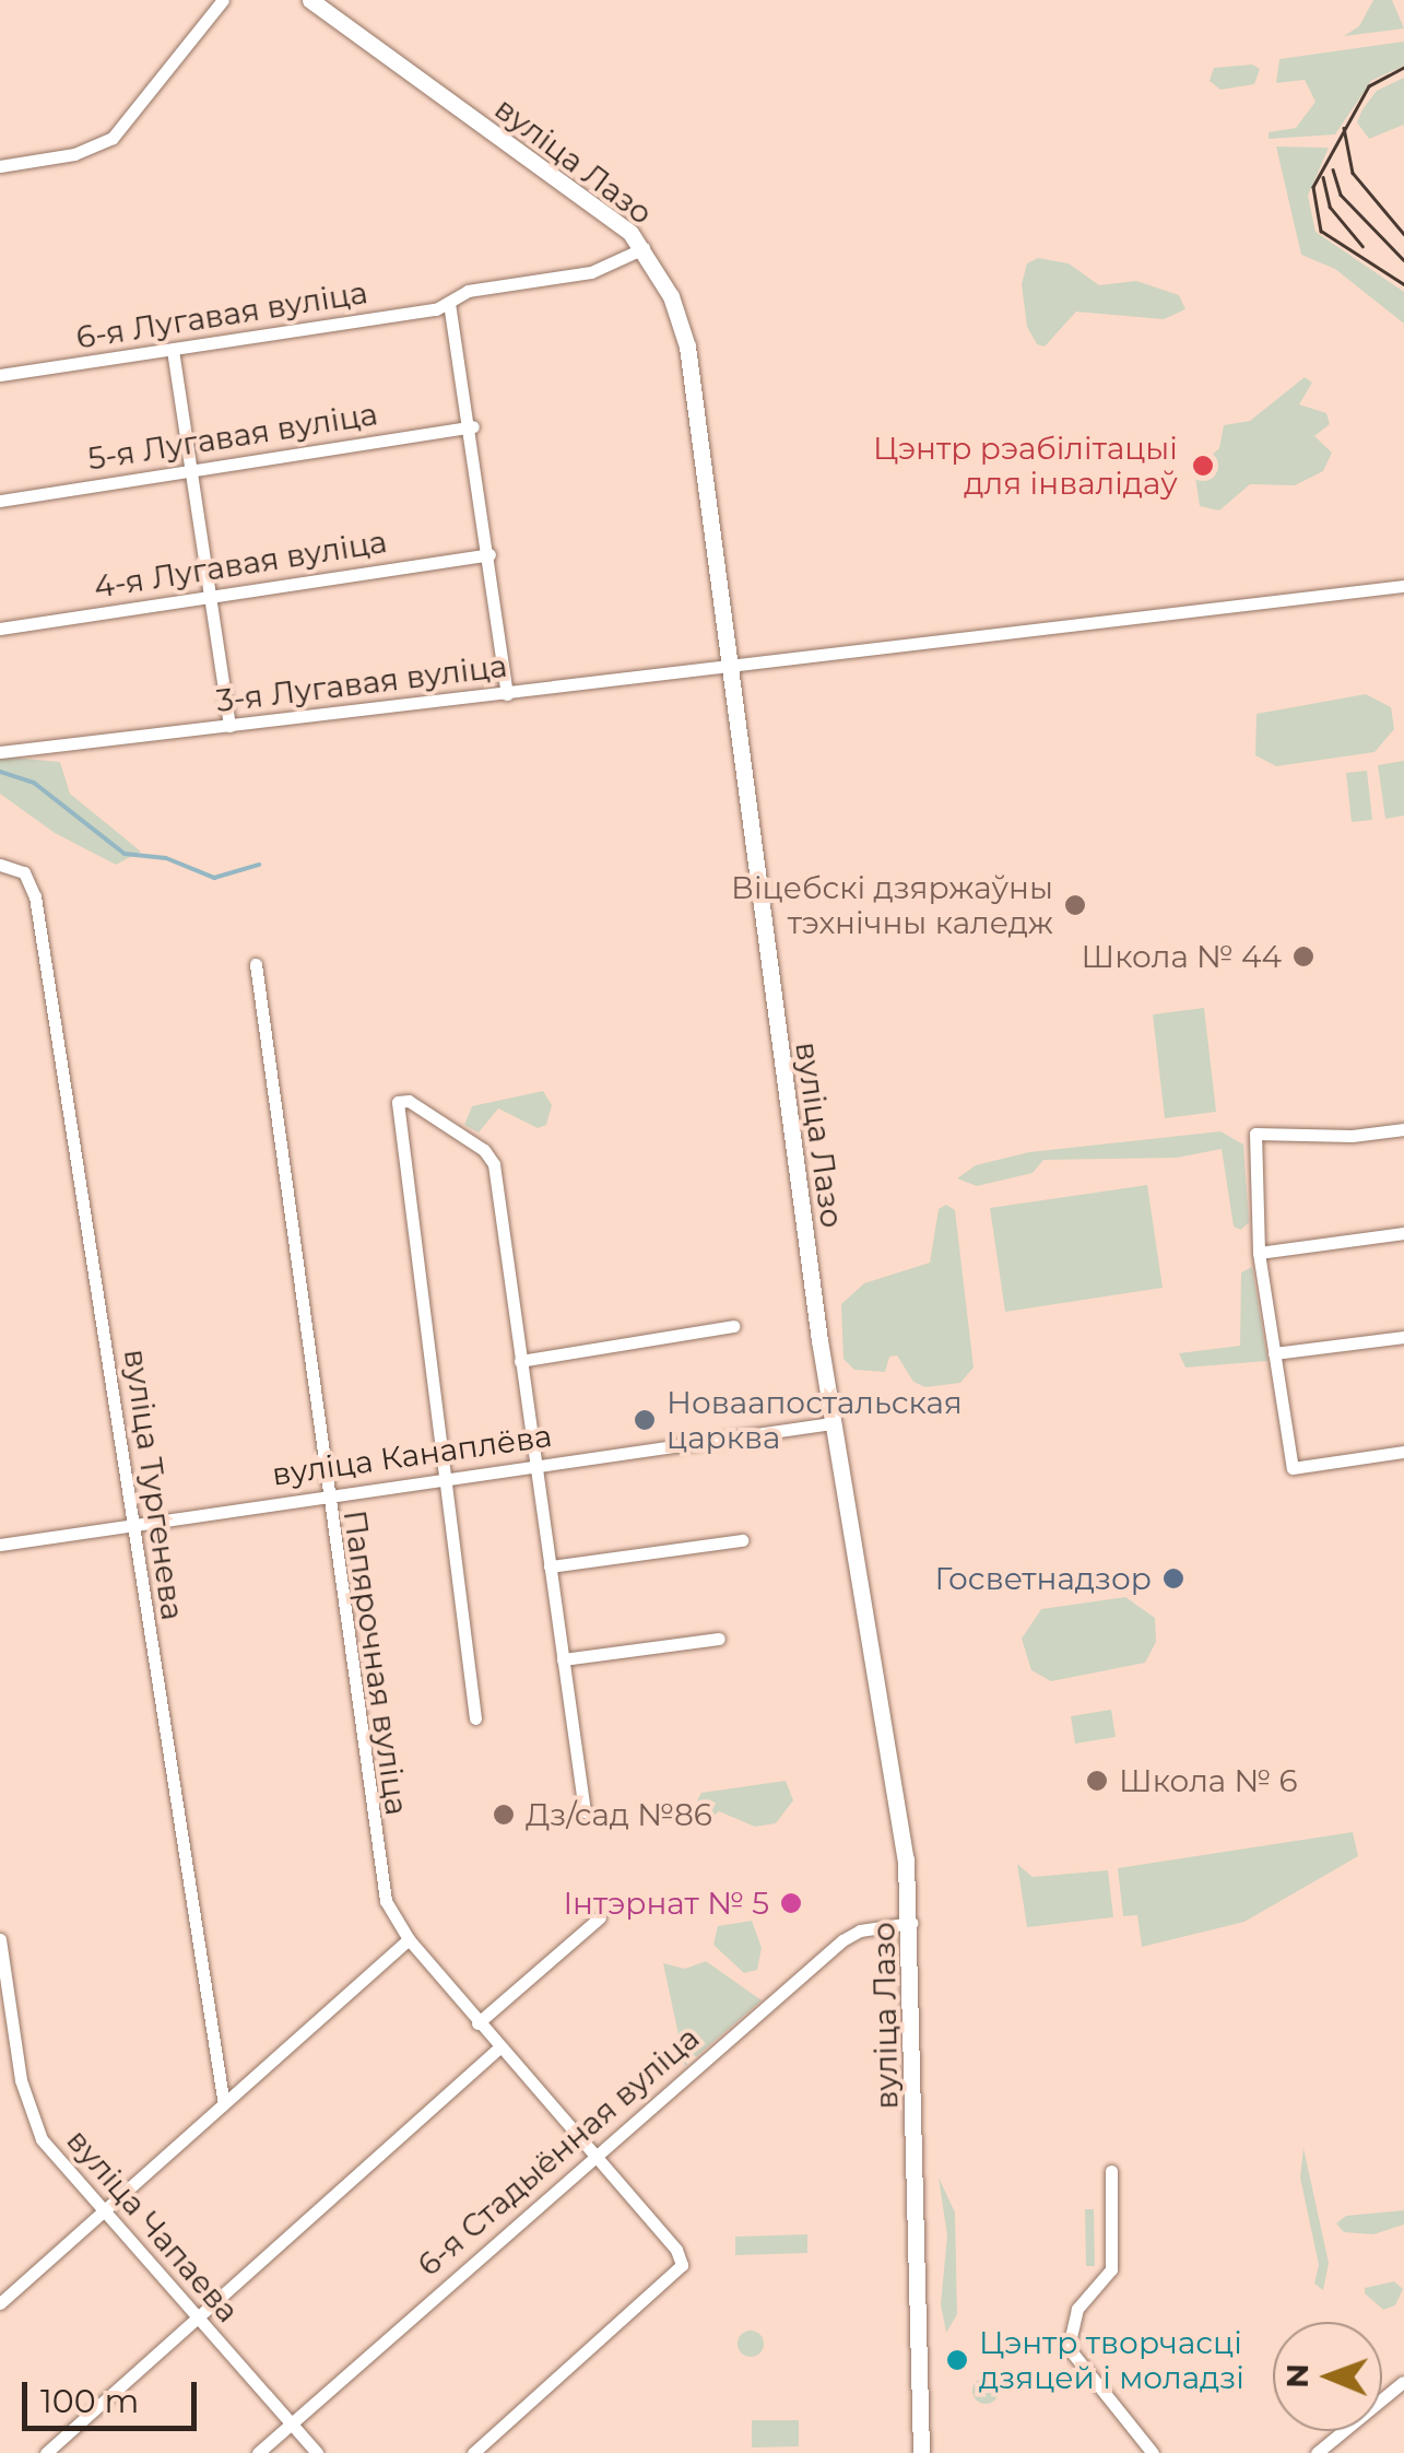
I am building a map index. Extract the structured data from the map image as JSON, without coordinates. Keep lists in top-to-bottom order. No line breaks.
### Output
{"streets":{"street":["вуліца Лазо","6-я Лугавая вуліца","5-я Лугавая вуліца","4-я Лугавая вуліца","3-я Лугавая вуліца","вуліца Канаплёва","вуліца Тургенева","Папярочная вуліца","6-я Стадыённая вуліца","вуліца Чапаева"]},"crossings":[["вуліца Лазо","6-я Лугавая вуліца"],["вуліца Лазо","3-я Лугавая вуліца"],["вуліца Лазо","вуліца Канаплёва"],["вуліца Лазо","6-я Стадыённая вуліца"],["вуліца Канаплёва","вуліца Тургенева"],["вуліца Канаплёва","Папярочная вуліца"],["Папярочная вуліца","6-я Стадыённая вуліца"],["6-я Стадыённая вуліца","вуліца Чапаева"]],"places":["Цэнтр рэабілітацыі для інвалідаў","Віцебскі дзяржаўны тэхнічны каледж","Школа № 44","Новаапостальская царква","Госветнадзор","Школа № 6","Дз/сад №86","Інтэрнат № 5","Цэнтр творчасці дзяцей і моладзі"],"scale_bar":"100 m","north":"left"}
